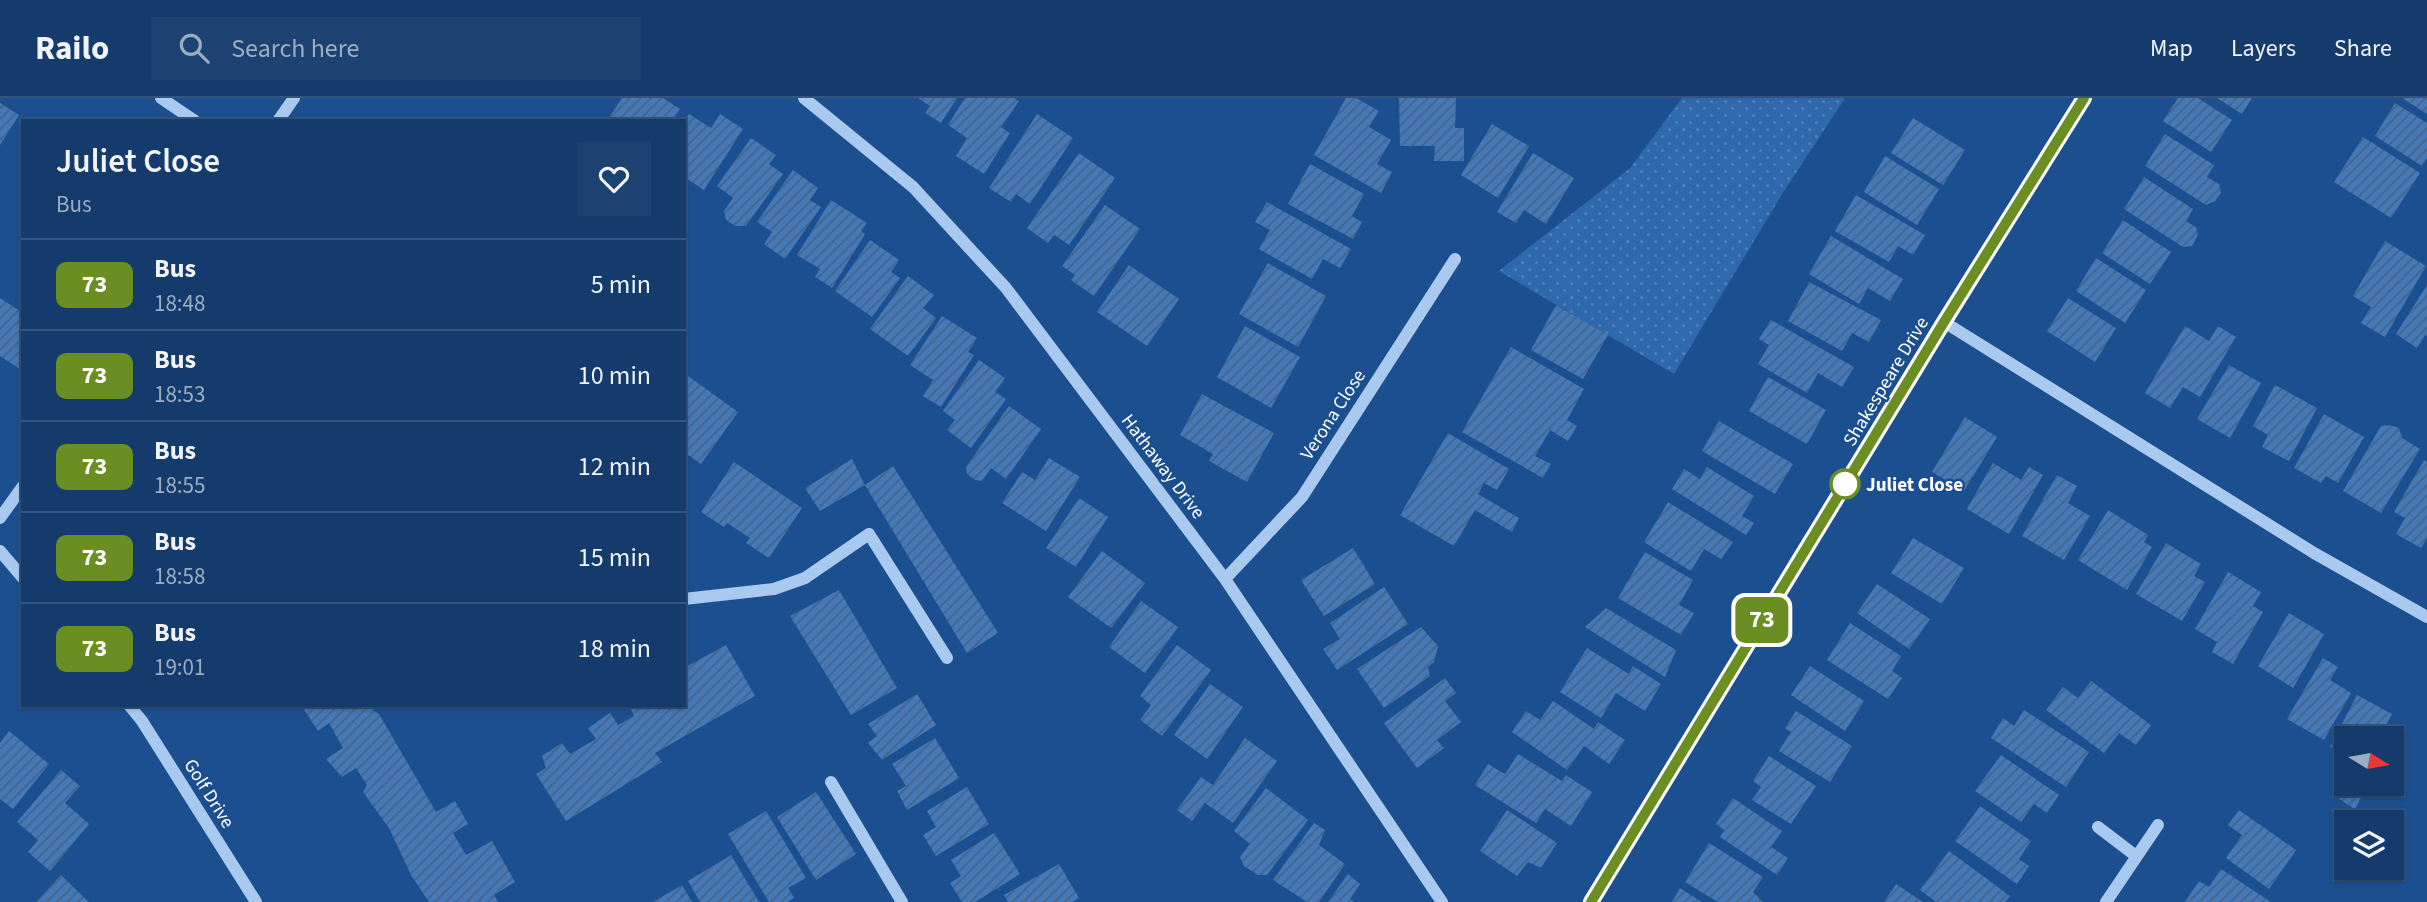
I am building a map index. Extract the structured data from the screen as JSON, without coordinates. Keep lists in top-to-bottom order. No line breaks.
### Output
{"streets":{"street":["Shakespeare Drive","Verona Close","Hathaway Drive","Golf Drive"]},"crossings":[["Verona Close","Hathaway Drive"]],"places":["Juliet Close"],"lines":["bus line 73"],"north":"right","page":{"header":"Railo","search":"Search here","nav":["Map","Layers","Share"],"on_map":"73","heading":["Juliet Close","Bus"],"list":[{"mark":"73","name":"Bus","note":"18:48","value":"5 min"},{"mark":"73","name":"Bus","note":"18:53","value":"10 min"},{"mark":"73","name":"Bus","note":"18:55","value":"12 min"},{"mark":"73","name":"Bus","note":"18:58","value":"15 min"},{"mark":"73","name":"Bus","note":"19:01","value":"18 min"}]}}
